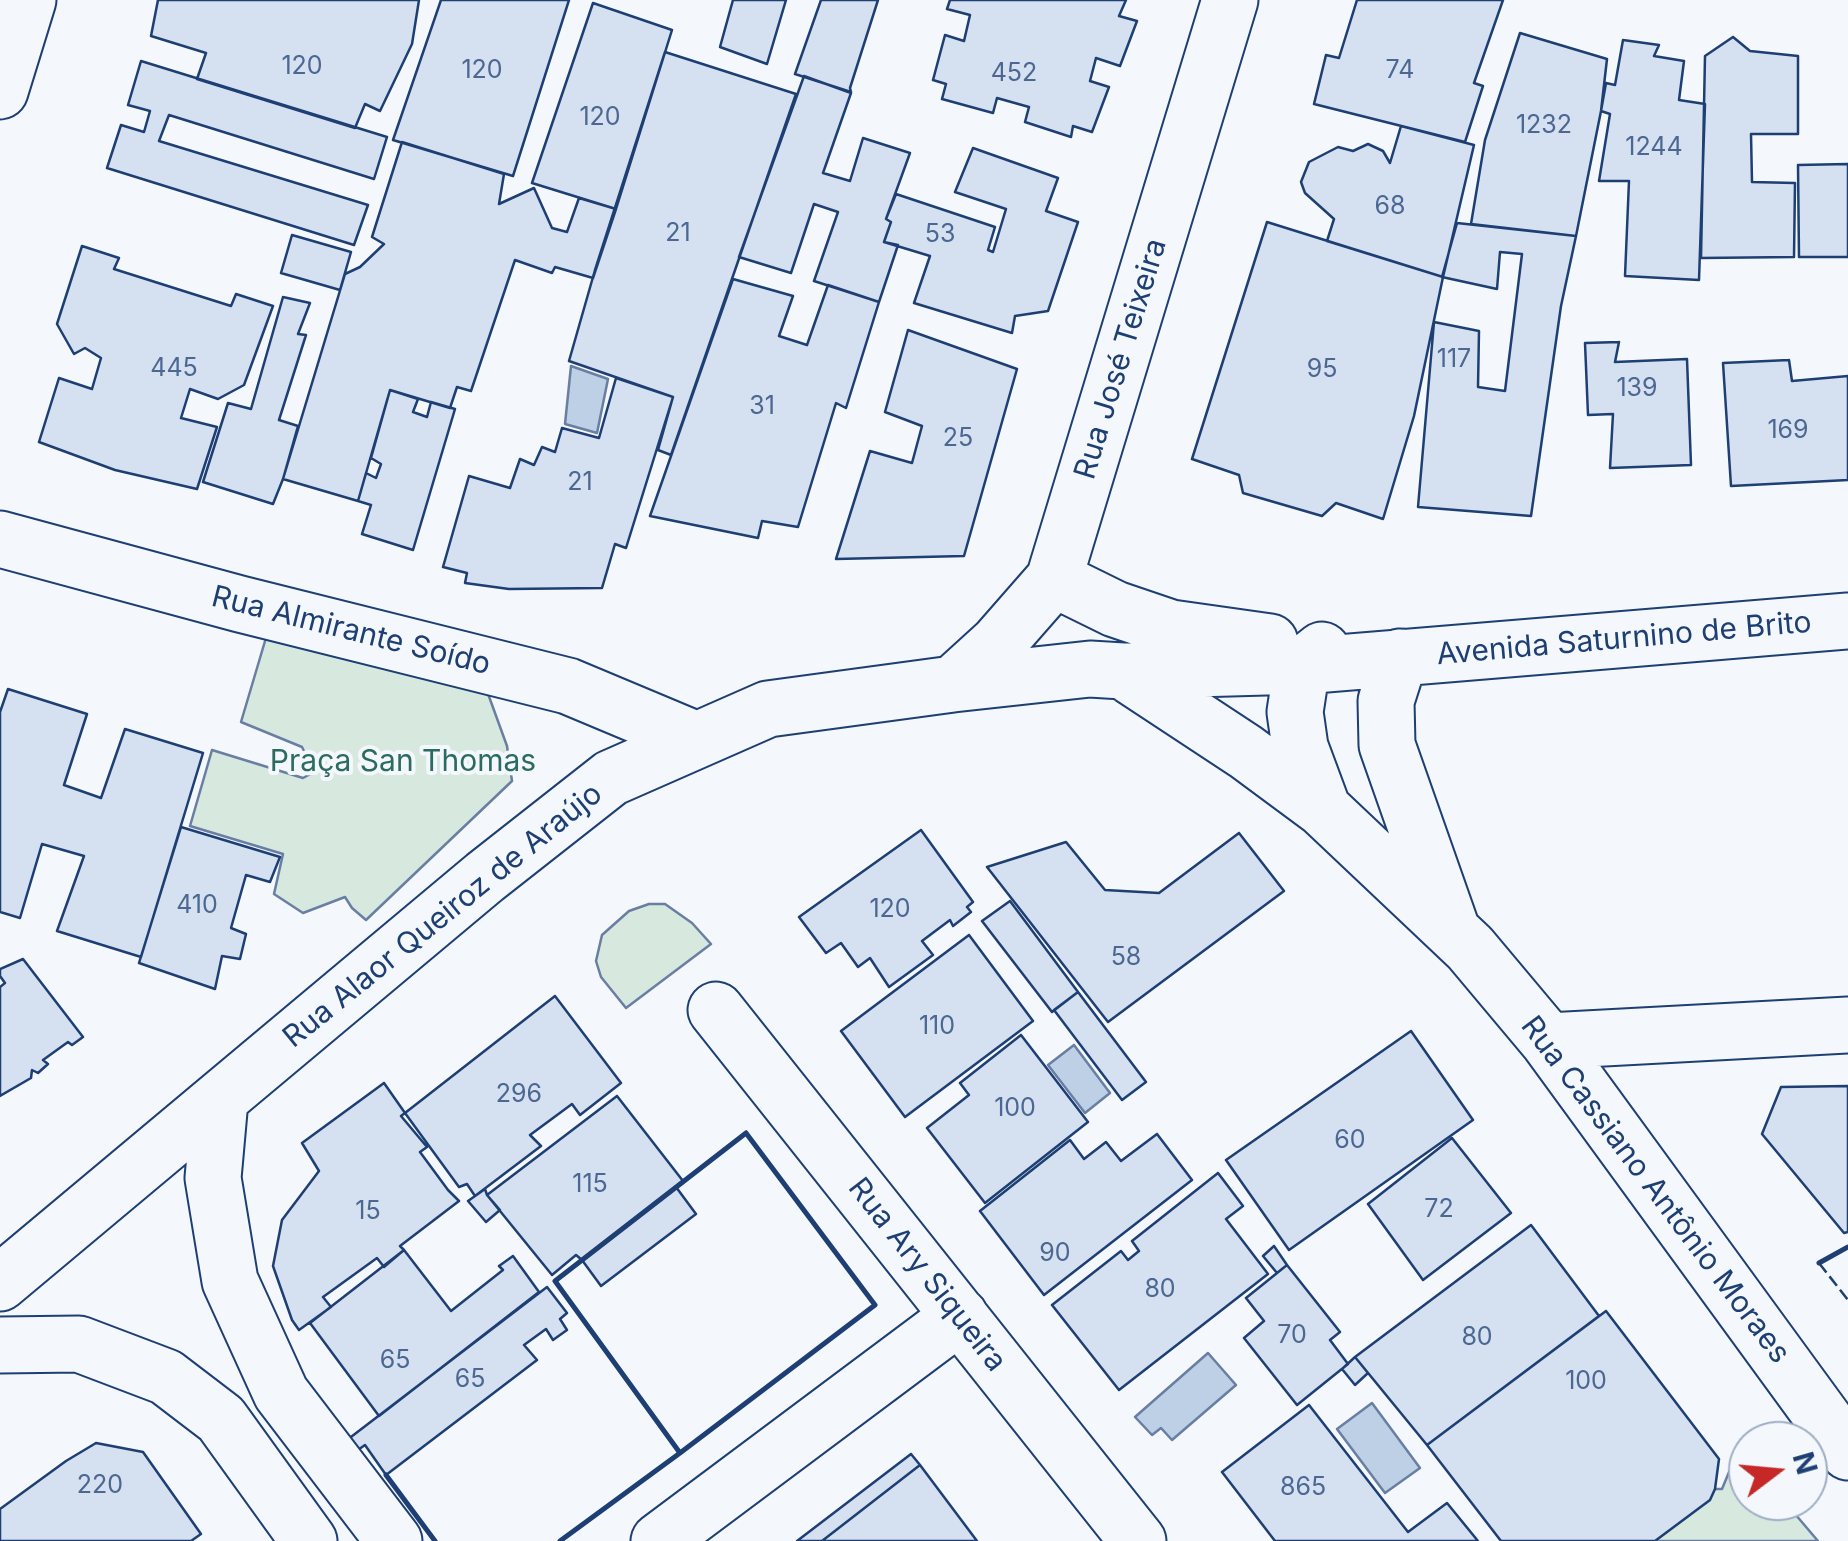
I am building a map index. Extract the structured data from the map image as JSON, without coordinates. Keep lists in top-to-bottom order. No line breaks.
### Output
{"streets":{"street":["Rua José Teixeira","Rua Almirante Soído","Avenida Saturnino de Brito","Rua Alaor Queiroz de Araújo","Rua Cassiano Antônio Moraes","Rua Ary Siqueira"]},"crossings":[["Rua José Teixeira","Avenida Saturnino de Brito"],["Rua José Teixeira","Rua Alaor Queiroz de Araújo"],["Rua Almirante Soído","Rua Alaor Queiroz de Araújo"],["Avenida Saturnino de Brito","Rua Alaor Queiroz de Araújo"],["Avenida Saturnino de Brito","Rua Cassiano Antônio Moraes"]],"parks":["Praça San Thomas"],"house_numbers":["120","120","74","452","120","1232","1244","68","21","53","117","445","95","139","31","169","25","21","410","120","58","110","296","100","60","115","72","15","90","80","70","80","65","65","100","220","865"],"north":"right"}
